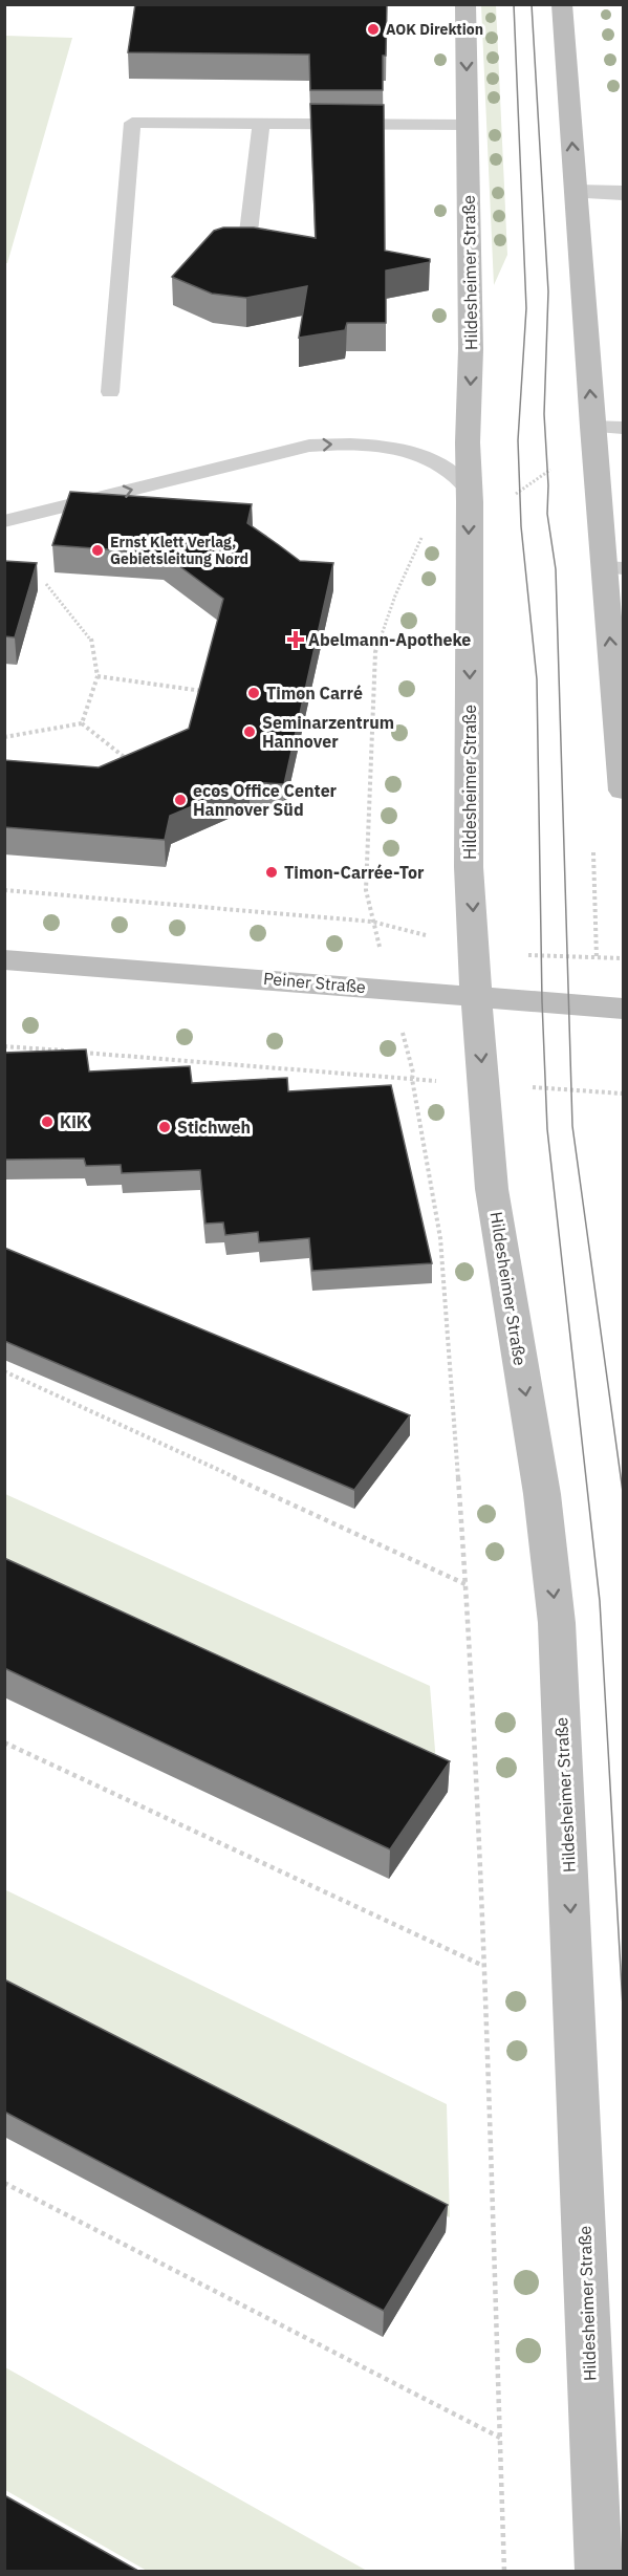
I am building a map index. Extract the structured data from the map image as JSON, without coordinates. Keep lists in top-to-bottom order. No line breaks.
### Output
{"streets":{"main road":["Hildesheimer Straße","Peiner Straße"]},"crossings":[["Hildesheimer Straße","Peiner Straße"]],"places":{"other":["AOK Direktion","Ernst Klett Verlag, Gebietsleitung Nord","Timon Carré","Seminarzentrum Hannover","ecos Office Center Hannover Süd","Timon-Carrée-Tor","KiK","Stichweh"],"health":["Abelmann-Apotheke"]}}
